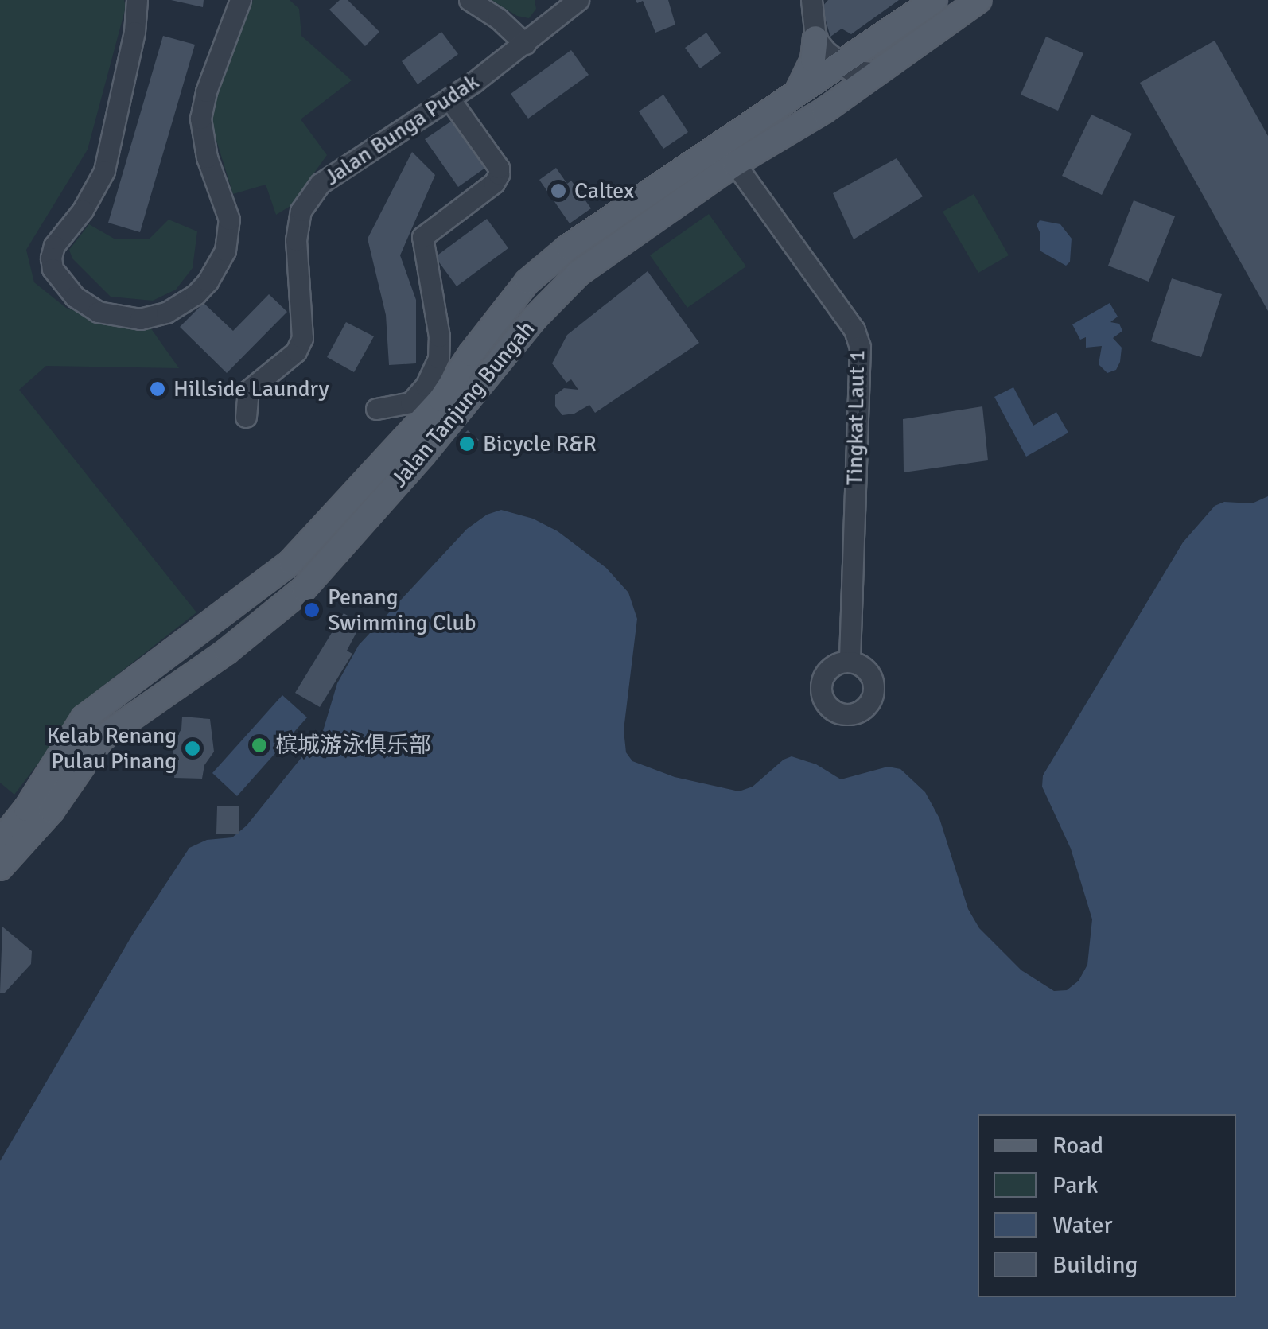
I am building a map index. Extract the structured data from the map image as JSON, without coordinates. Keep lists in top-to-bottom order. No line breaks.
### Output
{"streets":{"main road":["Jalan Tanjung Bungah"],"street":["Jalan Bunga Pudak","Tingkat Laut 1"]},"crossings":[["Jalan Tanjung Bungah","Tingkat Laut 1"]],"places":["Caltex","Hillside Laundry","Bicycle R&R","Penang Swimming Club","槟城游泳俱乐部","Kelab Renang Pulau Pinang"],"legend":["Road","Park","Water","Building"]}
